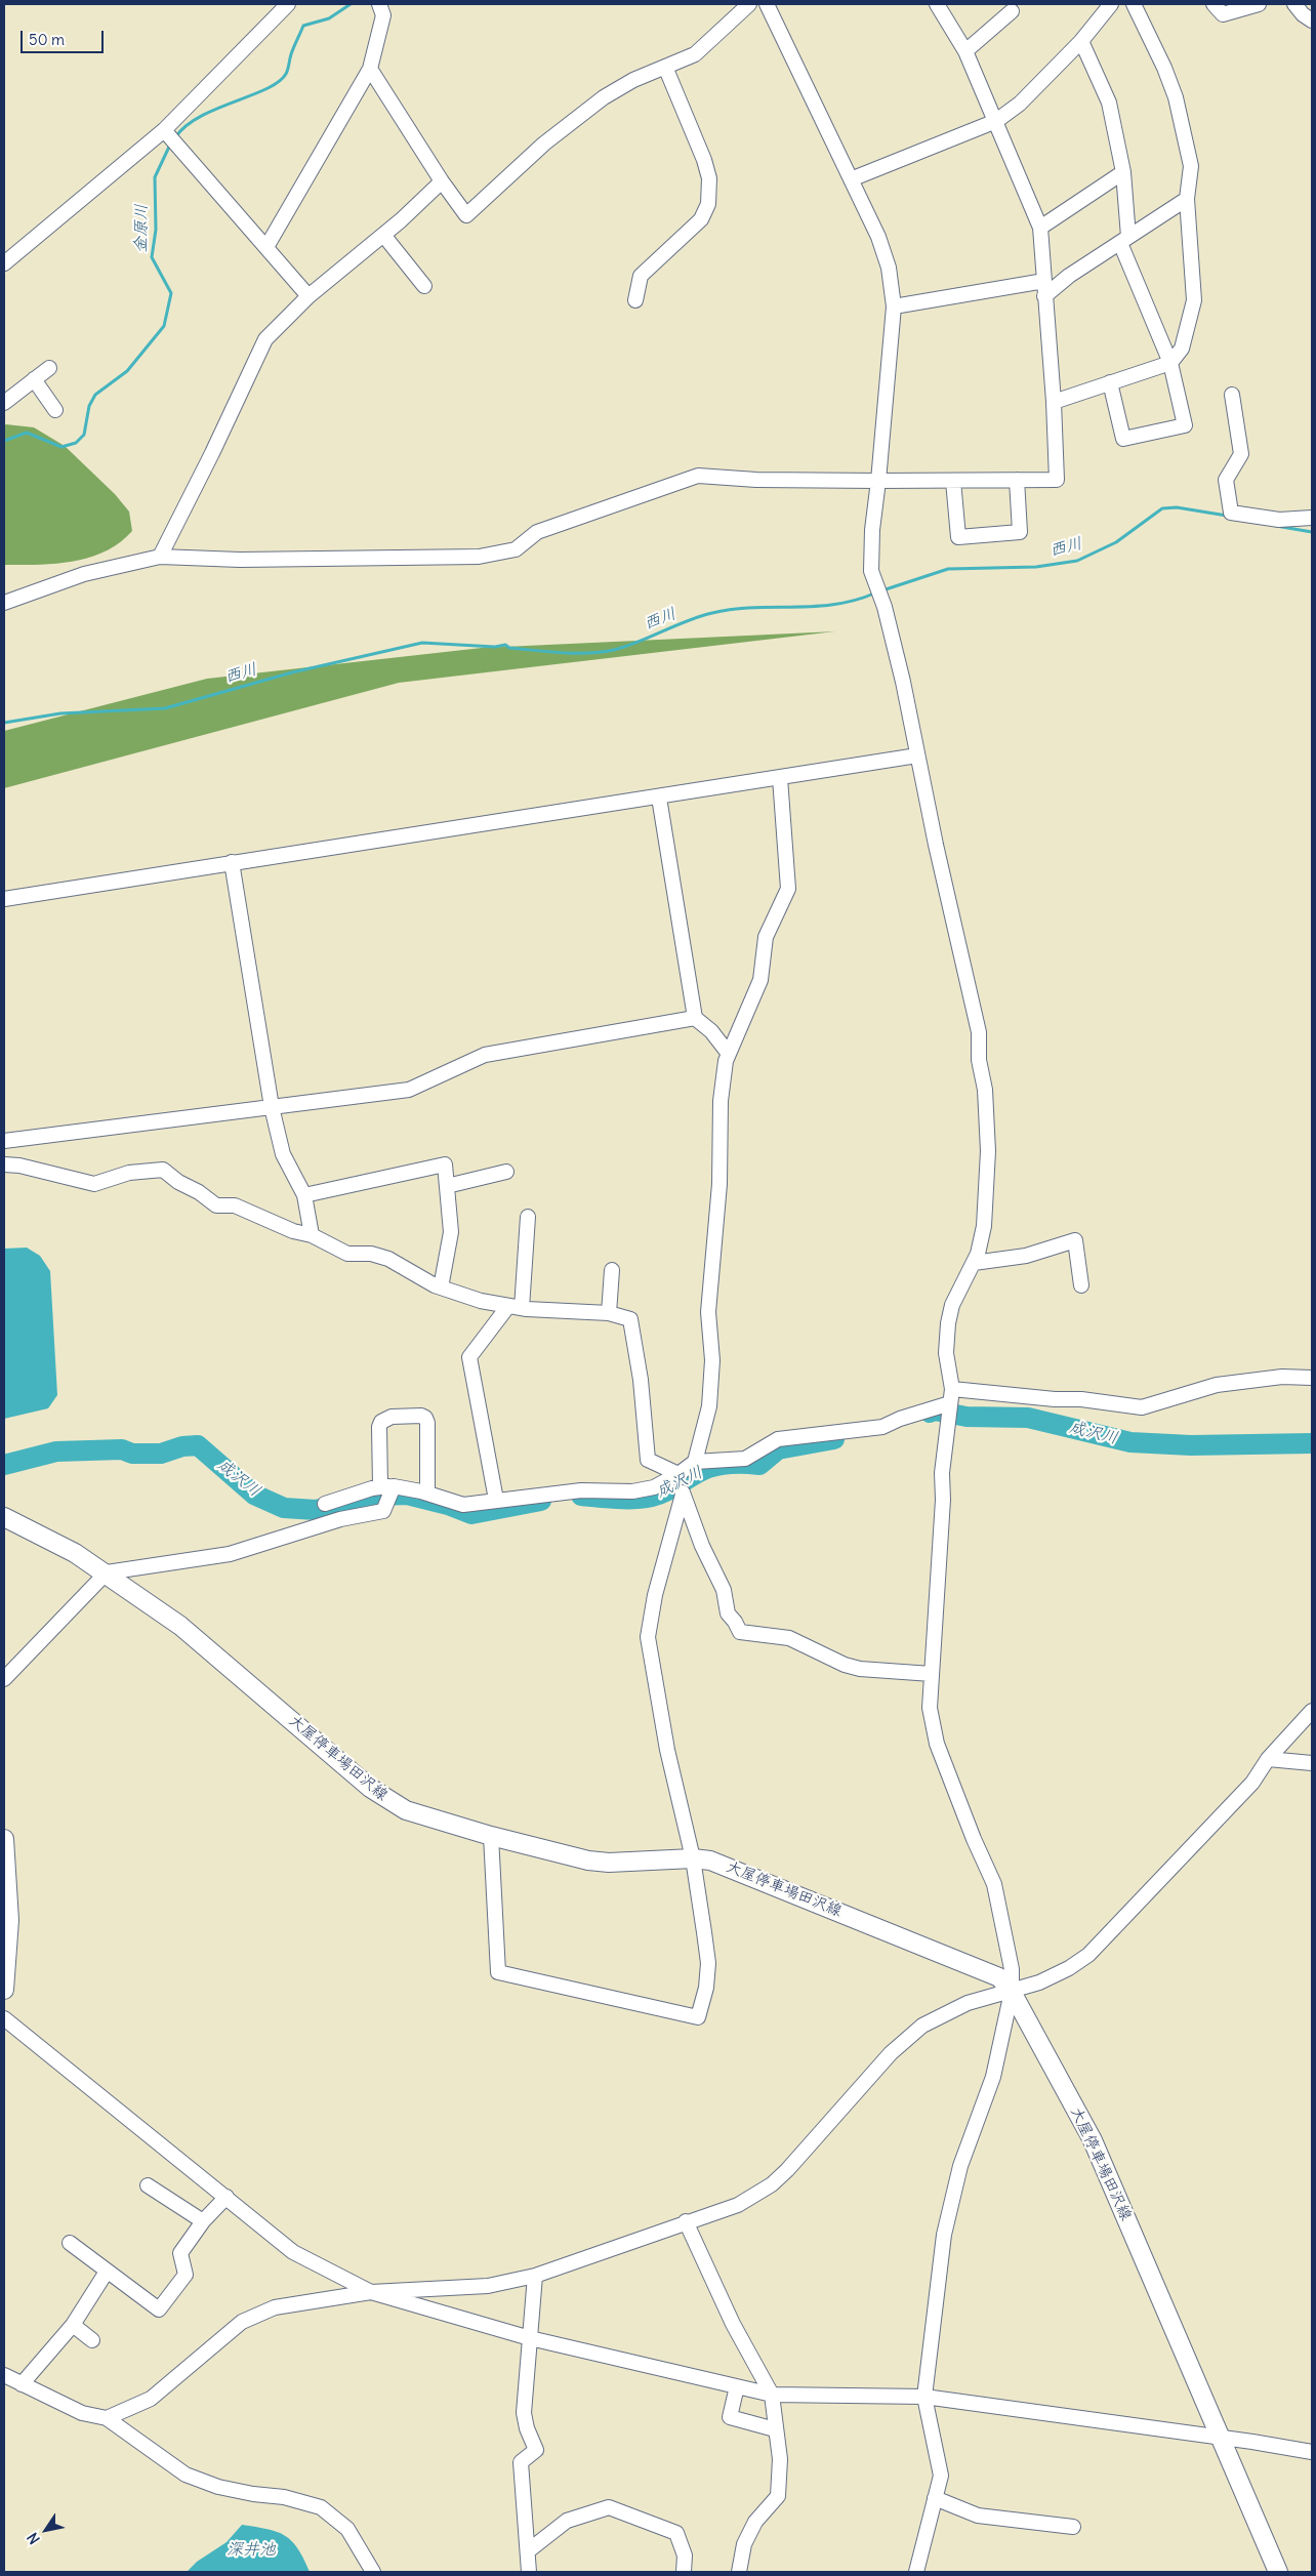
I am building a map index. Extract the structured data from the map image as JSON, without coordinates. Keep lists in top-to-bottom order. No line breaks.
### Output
{"streets":{"main road":["大屋停車場田沢線"]},"water":["金原川","西川","成沢川","深井池"],"scale_bar":"50 m","north":"bottom left"}
